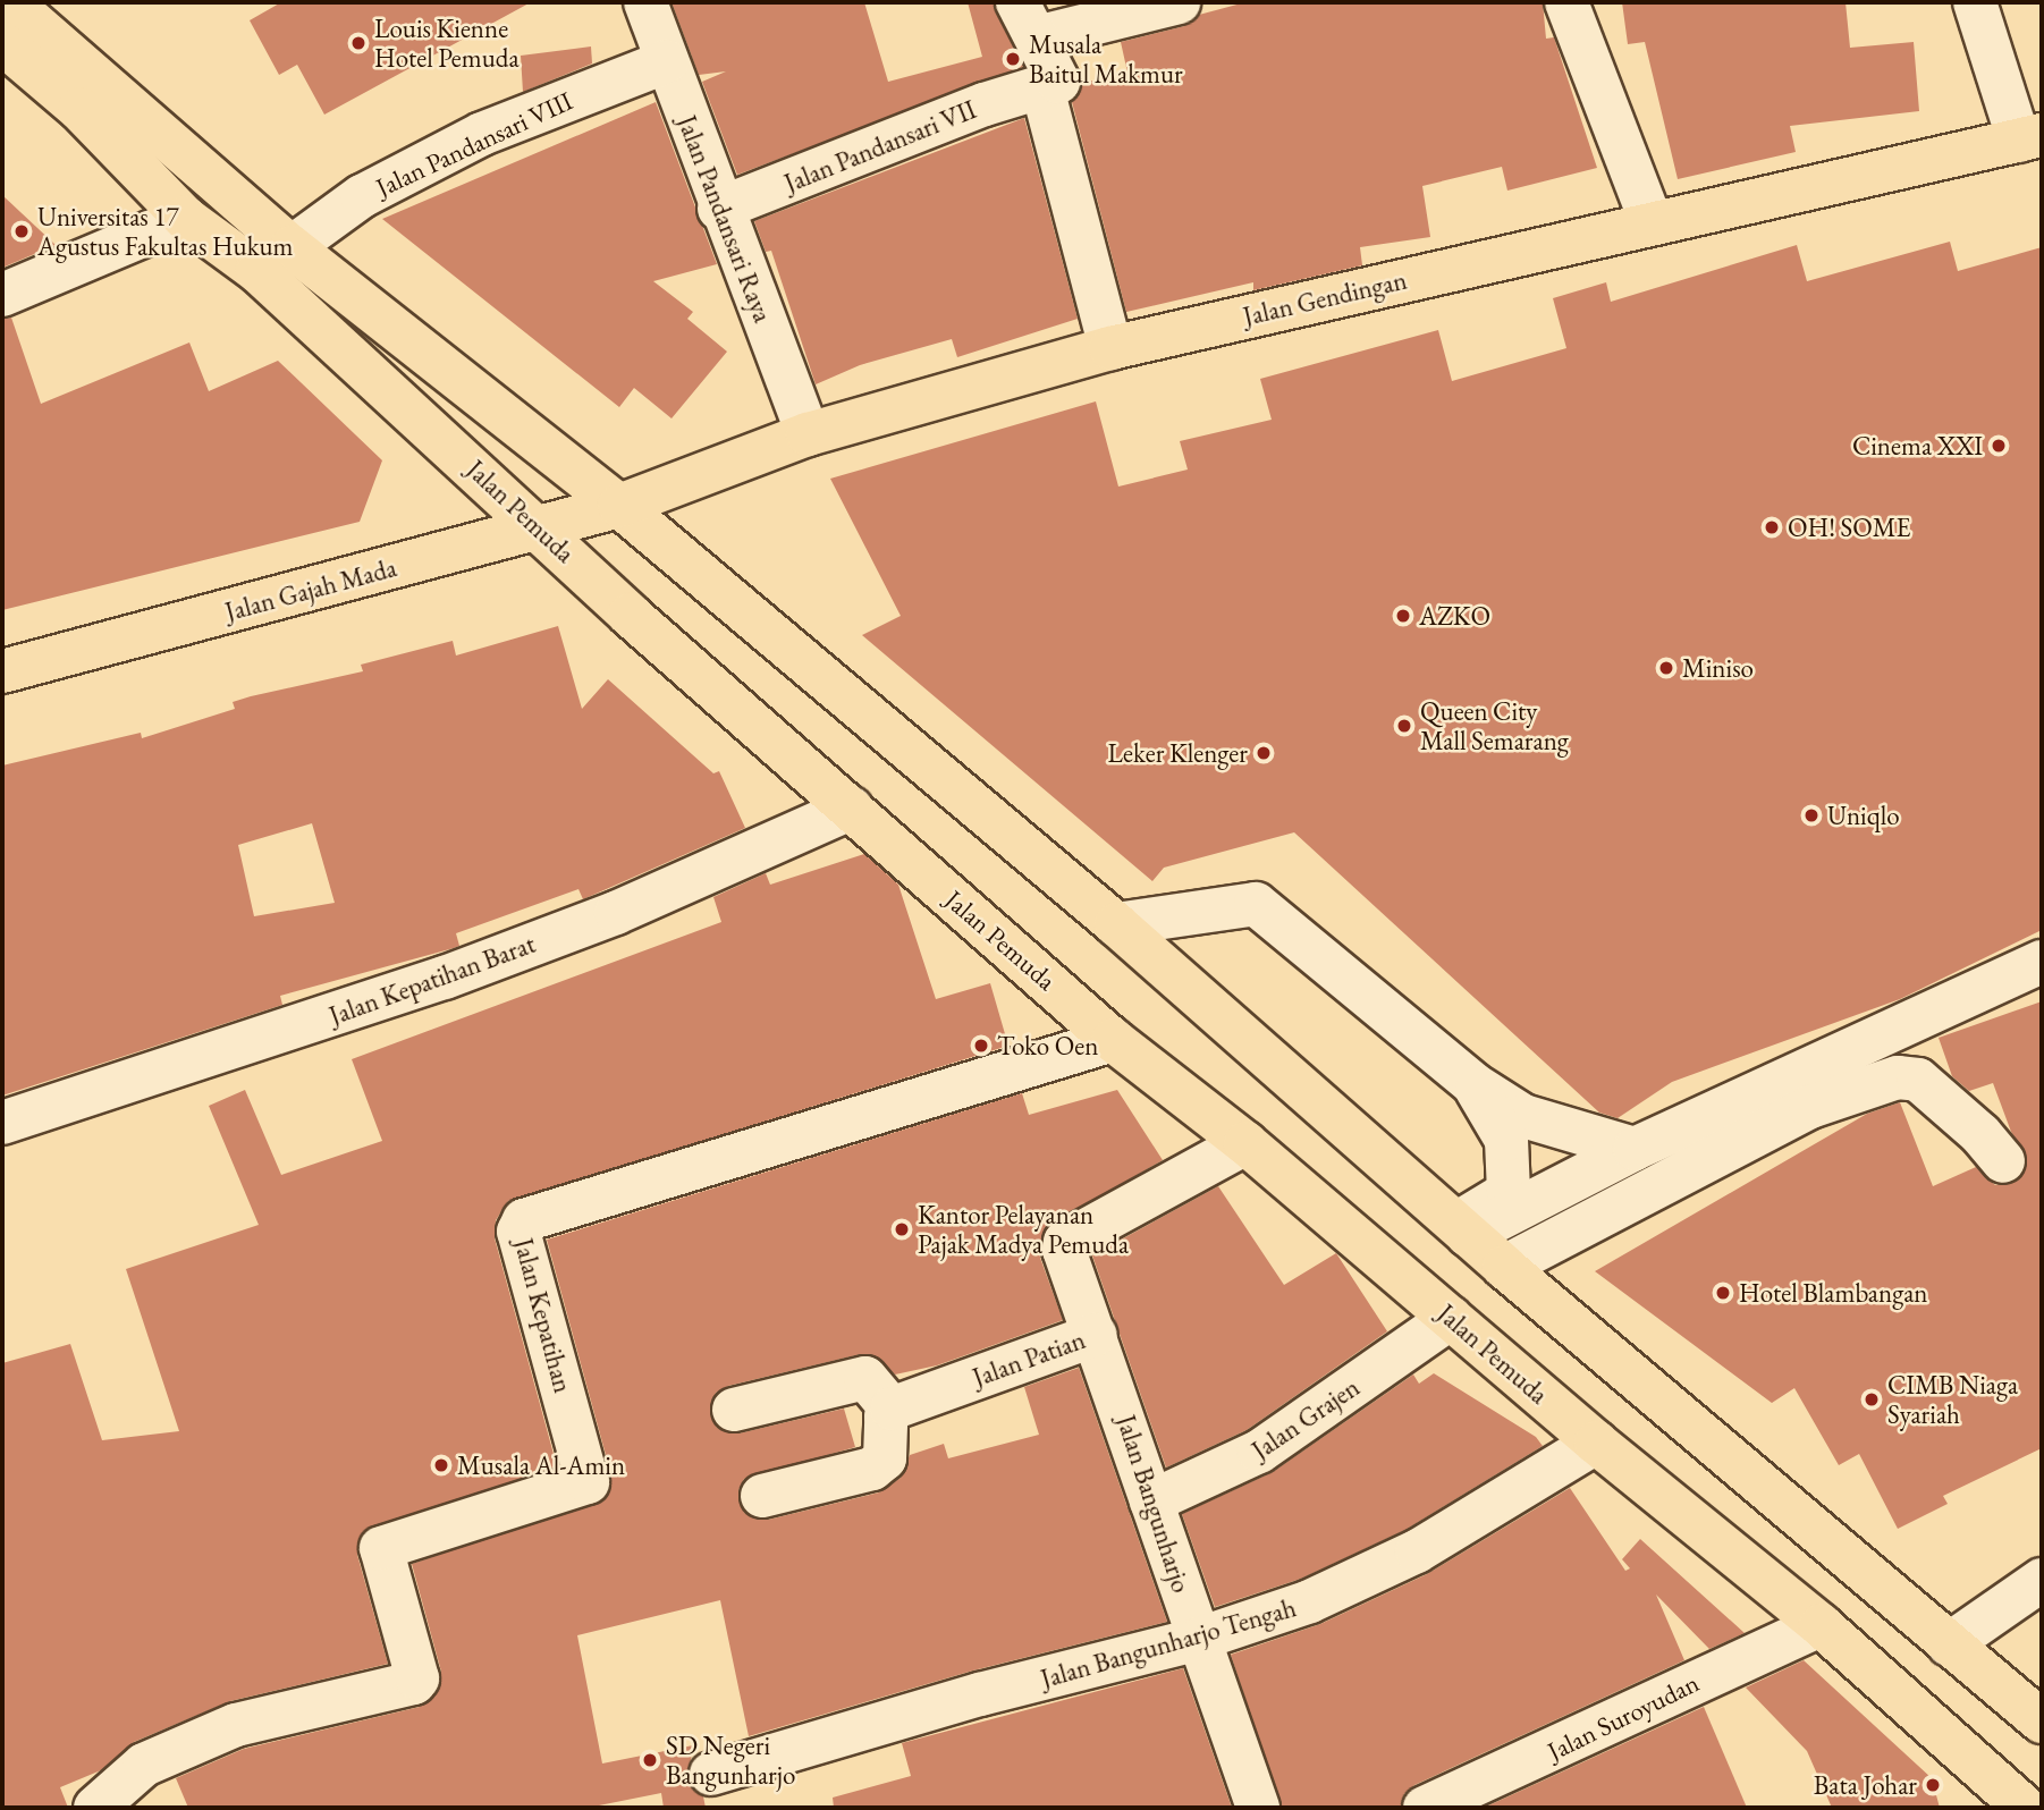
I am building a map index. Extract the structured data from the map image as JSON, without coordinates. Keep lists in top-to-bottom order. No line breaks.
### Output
{"streets":{"main road":["Jalan Gendingan","Jalan Pemuda","Jalan Gajah Mada"],"street":["Jalan Pandansari VIII","Jalan Pandansari VII","Jalan Pandansari Raya","Jalan Kepatihan Barat","Jalan Kepatihan","Jalan Patian","Jalan Grajen","Jalan Bangunharjo","Jalan Bangunharjo Tengah","Jalan Suroyudan"]},"crossings":[["Jalan Pandansari VIII","Jalan Pandansari Raya"],["Jalan Pandansari VIII","Jalan Pemuda"],["Jalan Pandansari VII","Jalan Pandansari Raya"],["Jalan Pandansari Raya","Jalan Gendingan"],["Jalan Gendingan","Jalan Pemuda"],["Jalan Gendingan","Jalan Gajah Mada"],["Jalan Pemuda","Jalan Gajah Mada"],["Jalan Pemuda","Jalan Kepatihan Barat"],["Jalan Pemuda","Jalan Kepatihan"],["Jalan Pemuda","Jalan Patian"],["Jalan Pemuda","Jalan Grajen"],["Jalan Pemuda","Jalan Bangunharjo Tengah"],["Jalan Pemuda","Jalan Suroyudan"],["Jalan Patian","Jalan Bangunharjo"],["Jalan Grajen","Jalan Bangunharjo"],["Jalan Bangunharjo","Jalan Bangunharjo Tengah"]],"places":["Louis Kienne Hotel Pemuda","Musala Baitul Makmur","Universitas 17 Agustus Fakultas Hukum","Cinema XXI","OH! SOME","AZKO","Miniso","Queen City Mall Semarang","Leker Klenger","Uniqlo","Toko Oen","Kantor Pelayanan Pajak Madya Pemuda","Hotel Blambangan","CIMB Niaga Syariah","Musala Al-Amin","SD Negeri Bangunharjo","Bata Johar"]}
